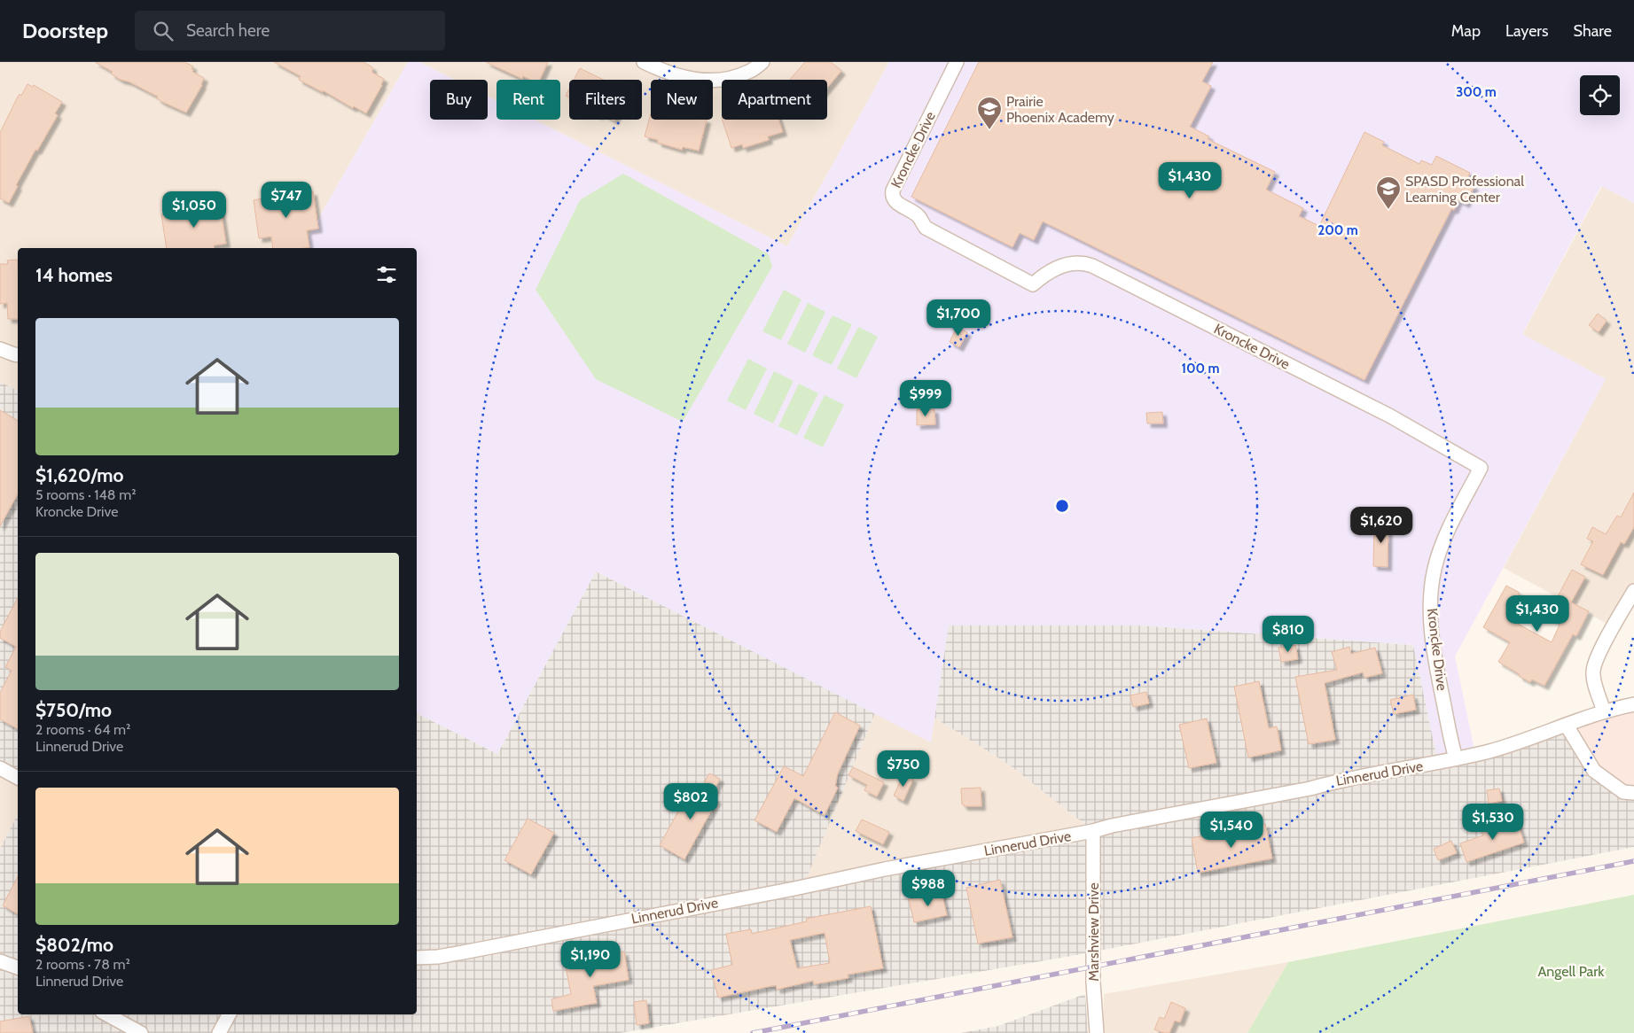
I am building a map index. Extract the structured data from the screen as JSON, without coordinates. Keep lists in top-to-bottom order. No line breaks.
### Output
{"streets":{"street":["Kroncke Drive","Linnerud Drive","Marshview Drive"]},"crossings":[["Kroncke Drive","Linnerud Drive"],["Linnerud Drive","Marshview Drive"]],"parks":["Angell Park"],"places":{"school or university":["Prairie Phoenix Academy","SPASD Professional Learning Center"]},"page":{"header":"Doorstep","search":"Search here","nav":["Map","Layers","Share"],"chip":["Buy","Rent","Filters","New","Apartment"],"price":["$1,430","$747","$1,050","$1,700","$999","$1,620","$1,430","$810","$750","$802","$1,530","$1,540","$988","$1,190"],"heading":"14 homes","list":[{"name":"$1,620/mo","note":"5 rooms · 148 m² · Kroncke Drive"},{"name":"$750/mo","note":"2 rooms · 64 m² · Linnerud Drive"},{"name":"$802/mo","note":"2 rooms · 78 m² · Linnerud Drive"}]},"rings":["300 m","200 m","100 m"]}
